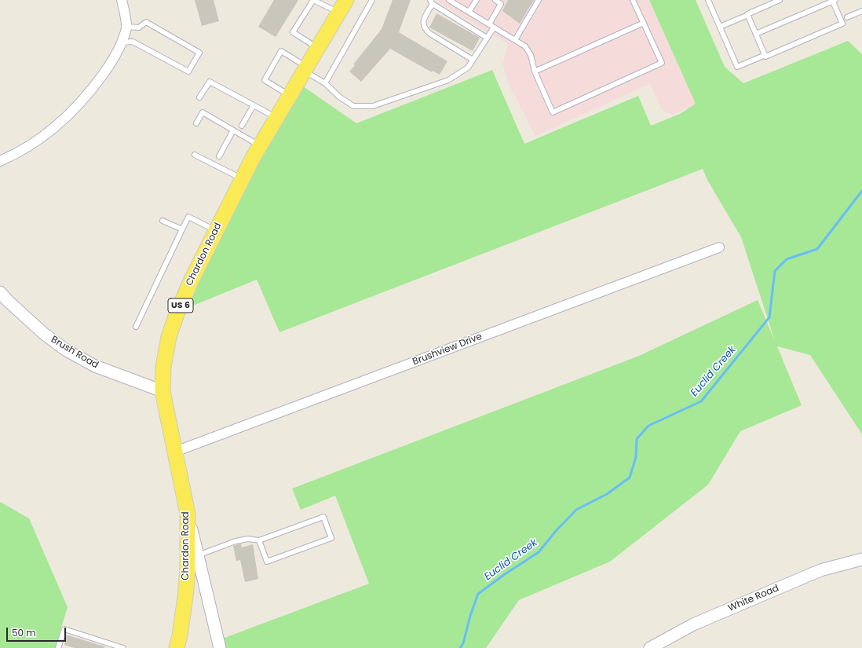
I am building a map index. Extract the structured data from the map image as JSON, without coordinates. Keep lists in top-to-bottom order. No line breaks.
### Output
{"streets":{"main road":["Chardon Road","US 6"],"street":["Brushview Drive","Brush Road","White Road"]},"crossings":[["Chardon Road","Brushview Drive"],["Chardon Road","Brush Road"]],"water":["Euclid Creek"],"scale_bar":"50 m"}
